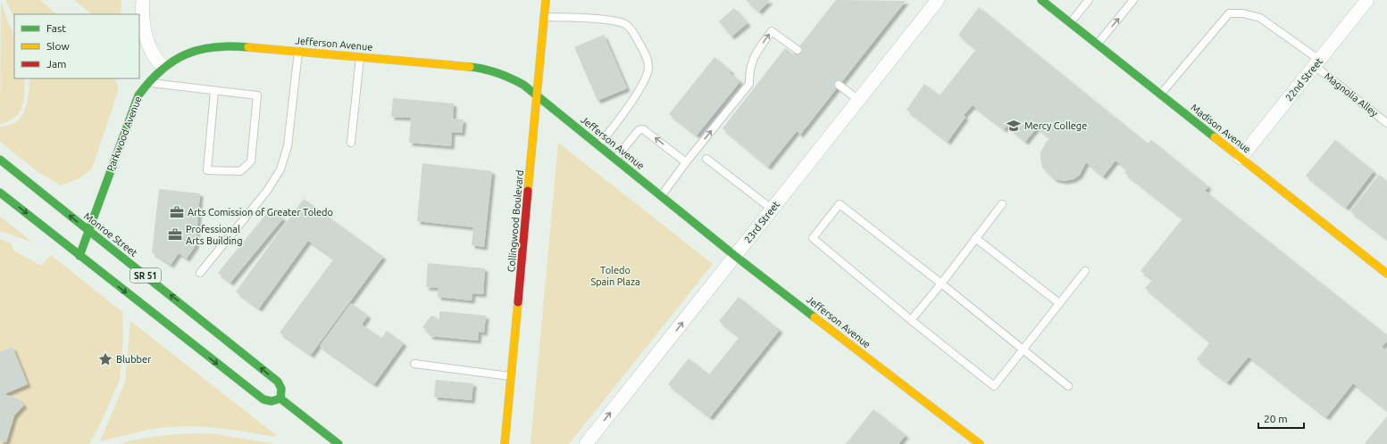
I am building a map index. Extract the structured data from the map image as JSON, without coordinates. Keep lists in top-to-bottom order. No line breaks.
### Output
{"streets":{"street":["Jefferson Avenue","22nd Street","Madison Avenue","Parkwood Avenue","Collingwood Boulevard","23rd Street","Monroe Street","SR 51"],"lane":["Magnolia Alley"]},"crossings":[["Jefferson Avenue","Parkwood Avenue"],["Jefferson Avenue","Collingwood Boulevard"],["Jefferson Avenue","23rd Street"],["22nd Street","Magnolia Alley"],["22nd Street","Madison Avenue"],["Magnolia Alley","Madison Avenue"],["Parkwood Avenue","Monroe Street"],["Parkwood Avenue","SR 51"],["Monroe Street","SR 51"]],"one_way":["23rd Street"],"parks":["Toledo Spain Plaza"],"places":{"school or university":["Mercy College"],"office":["Arts Comission of Greater Toledo","Professional Arts Building"],"place":["Blubber"]},"legend":["Fast","Slow","Jam"],"scale_bar":"20 m"}
